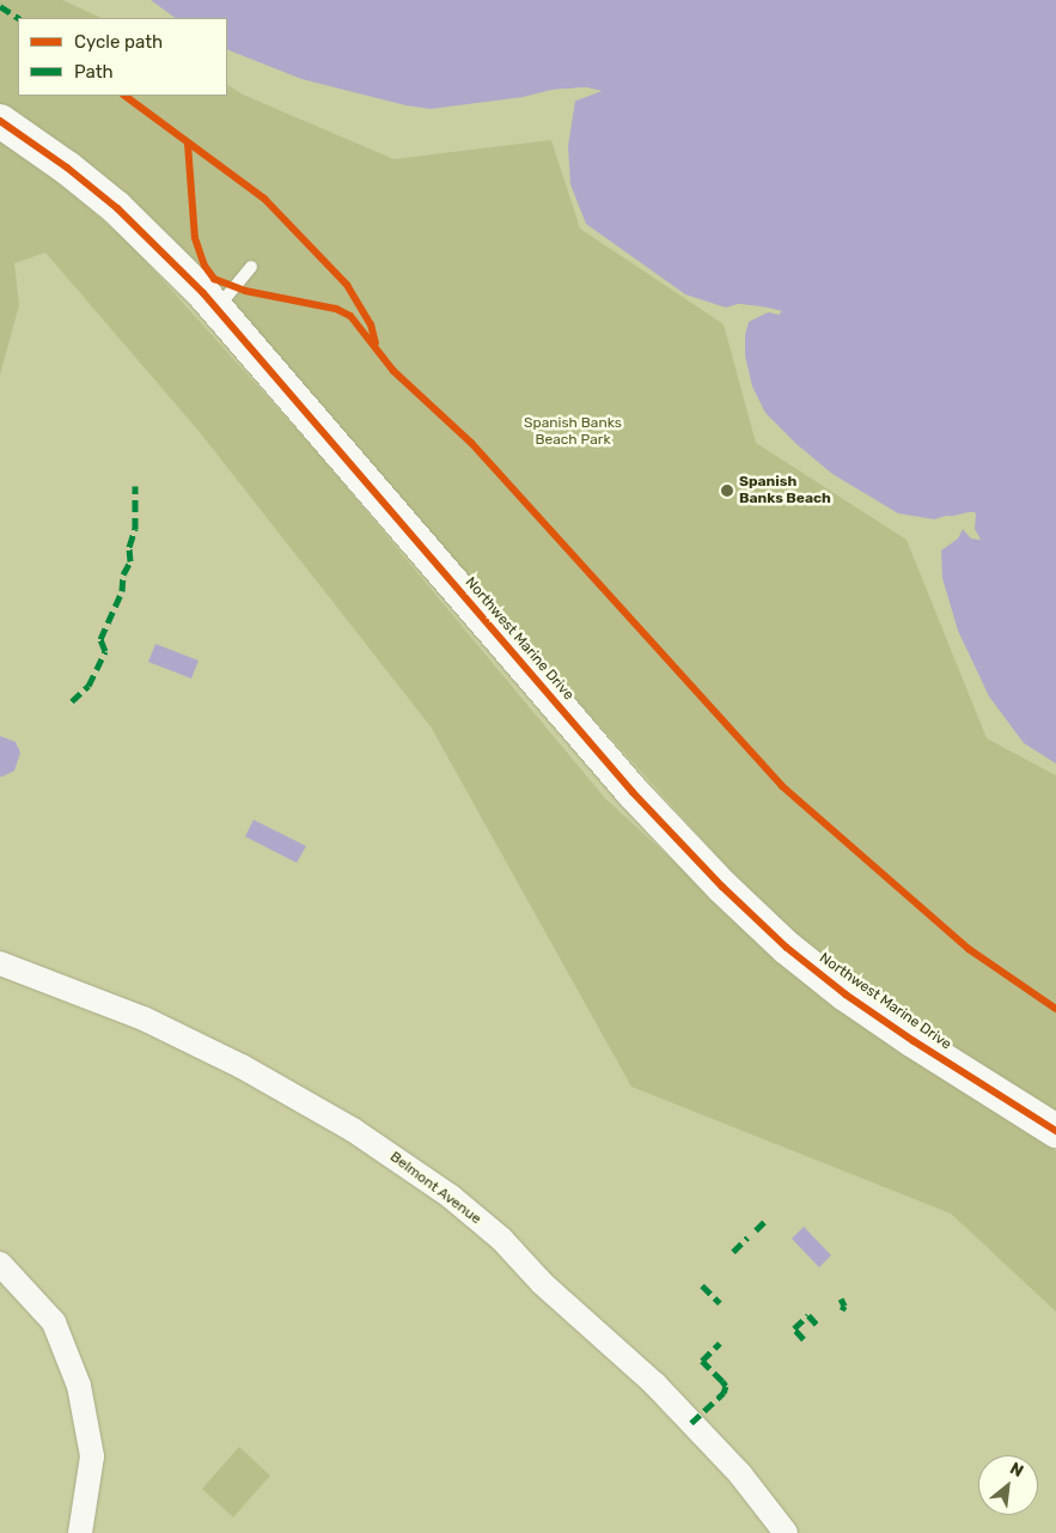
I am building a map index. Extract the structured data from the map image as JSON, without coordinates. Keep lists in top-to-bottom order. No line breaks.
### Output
{"streets":{"street":["Northwest Marine Drive","Belmont Avenue"]},"parks":["Spanish Banks Beach Park"],"places":["Spanish Banks Beach"],"legend":["Cycle path","Path"],"north":"top right"}
